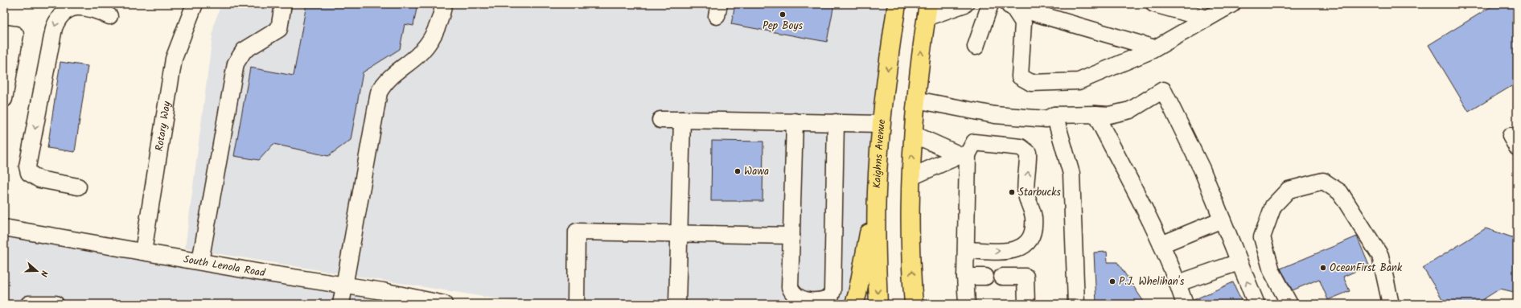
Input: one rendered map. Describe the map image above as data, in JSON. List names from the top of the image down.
{
  "streets": {
    "highway": ["Kaighns Avenue"],
    "street": ["Rotary Way", "South Lenola Road"]
  },
  "crossings": [
    ["Rotary Way", "South Lenola Road"]
  ],
  "places": [
    "Pep Boys",
    "Wawa",
    "Starbucks",
    "OceanFirst Bank",
    "P.J. Whelihan's"
  ],
  "north": "right"
}
